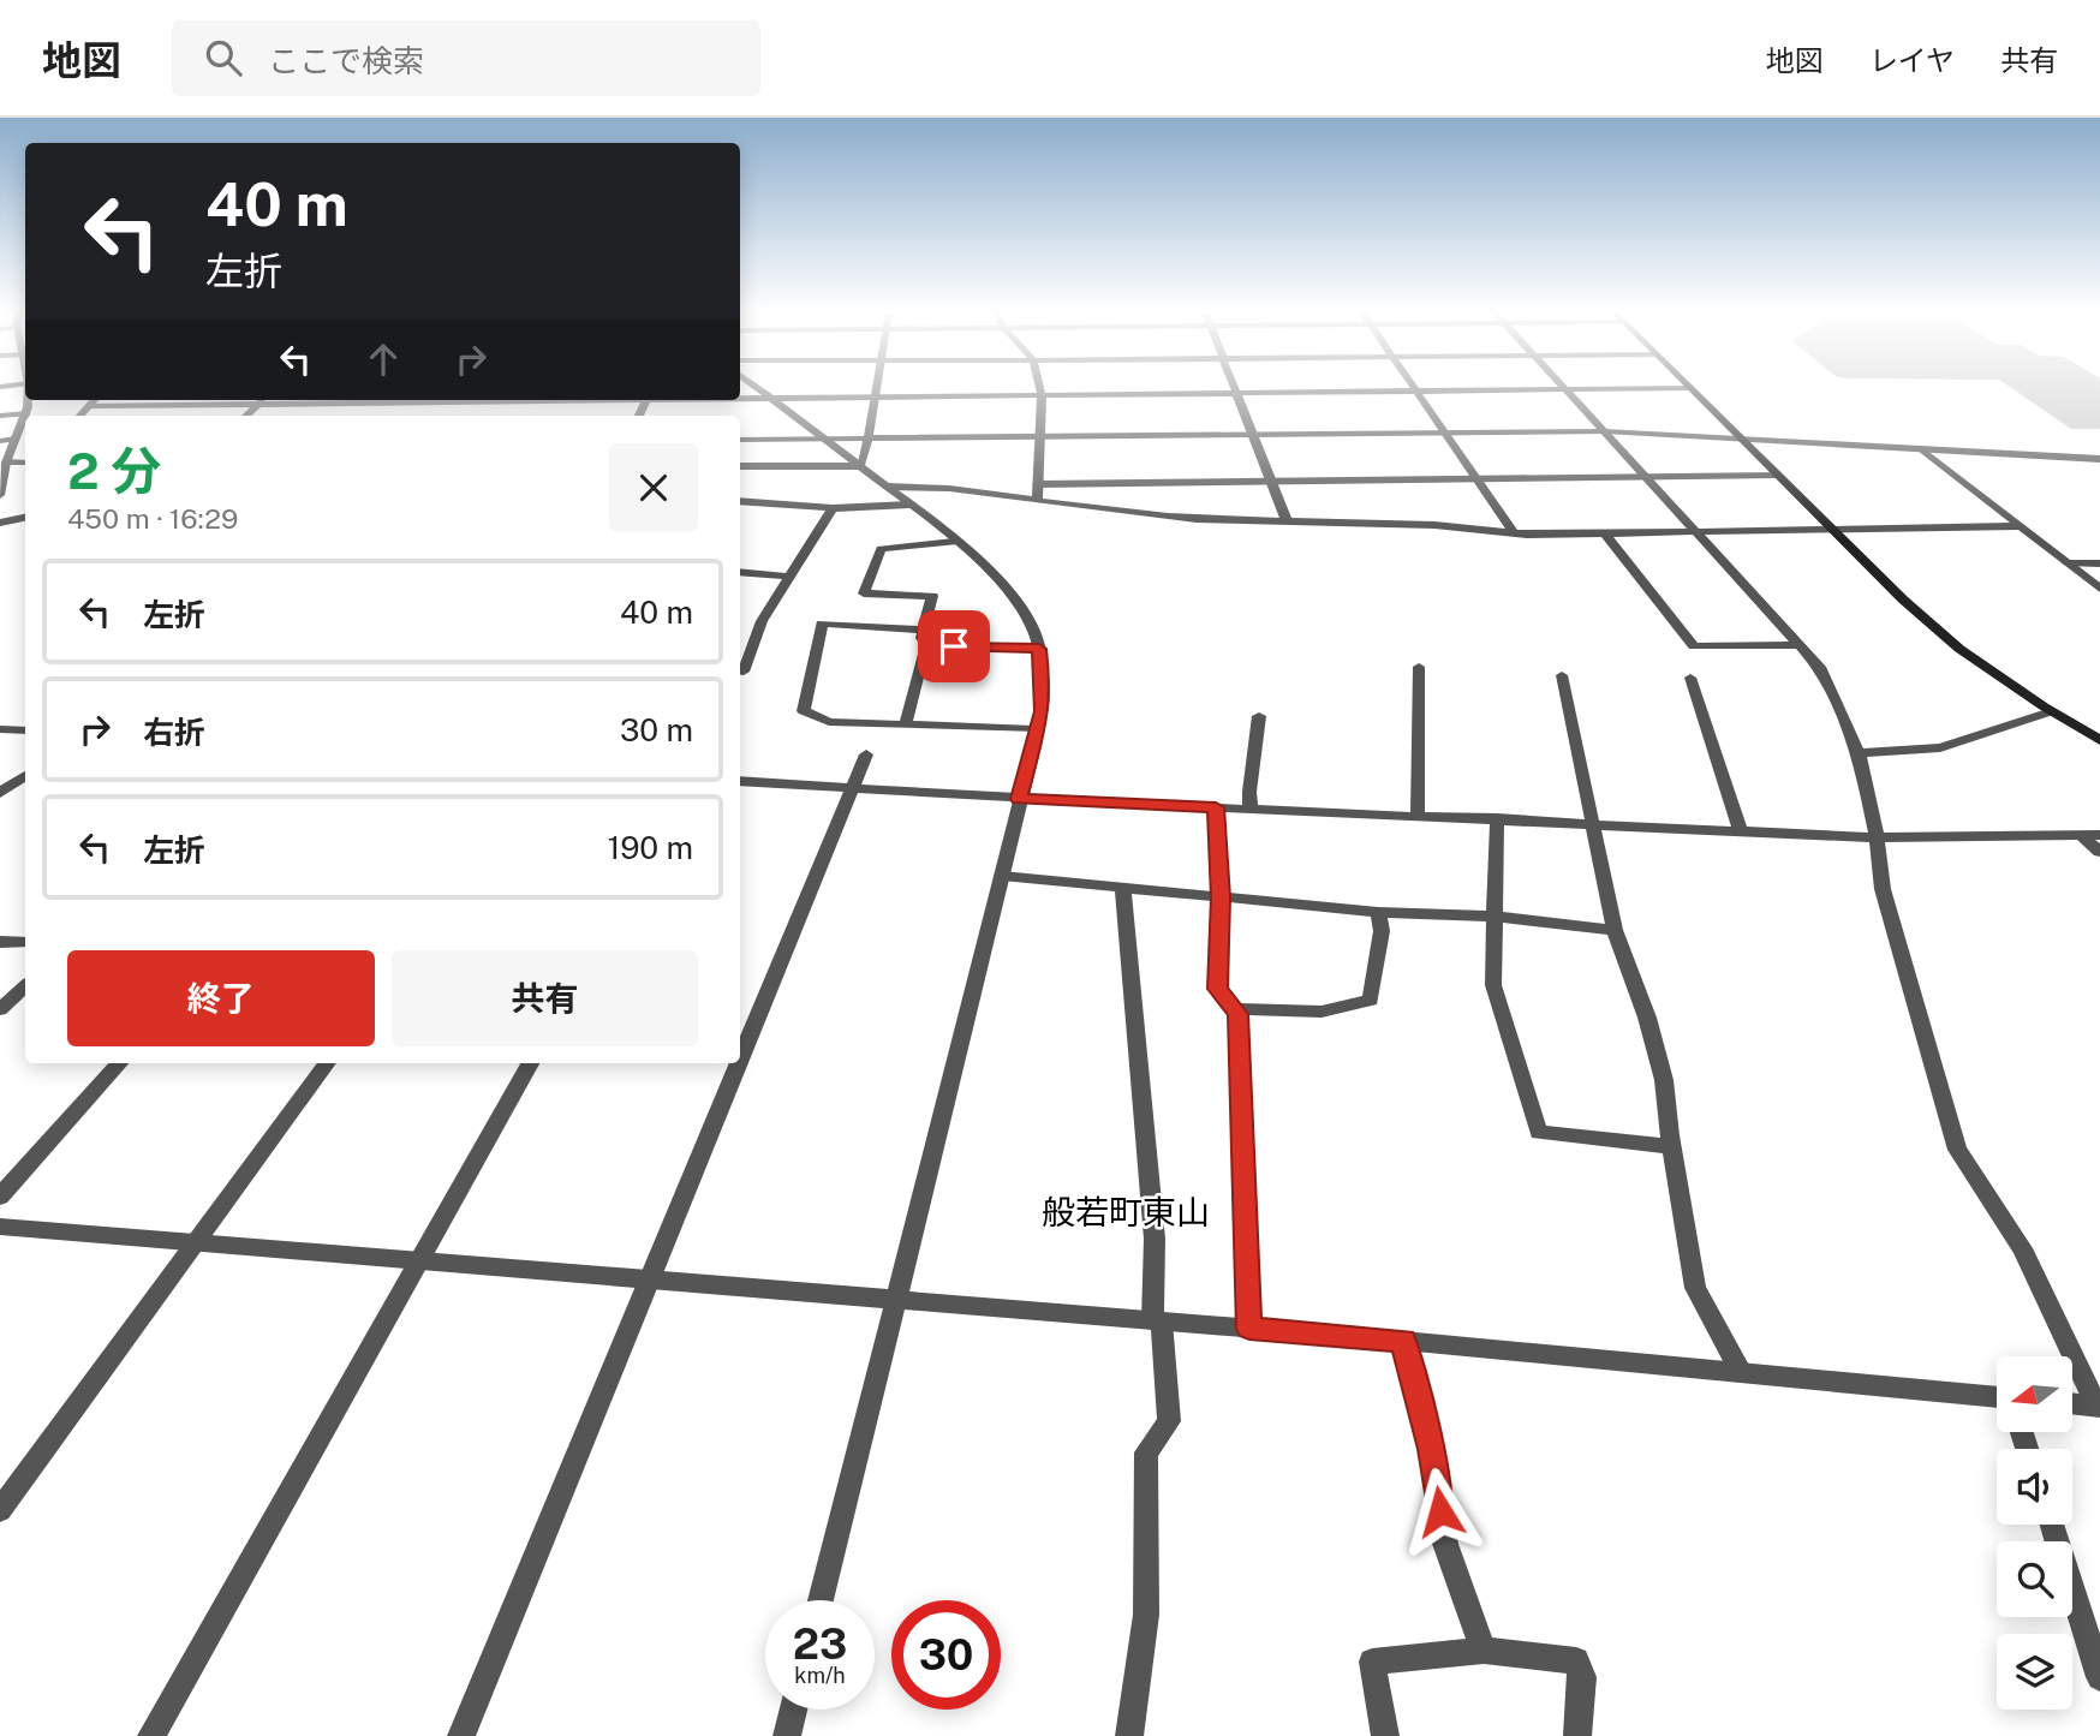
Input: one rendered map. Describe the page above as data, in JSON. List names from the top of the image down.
{
  "districts": ["般若町東山"],
  "north": "left",
  "page": {
    "header": "地図",
    "search": "ここで検索",
    "nav": ["地図", "レイヤ", "共有"],
    "turn": ["40 m", "左折"],
    "heading": ["2 分", "450 m · 16:29"],
    "list": [
      {
        "name": "左折",
        "value": "40 m"
      },
      {
        "name": "右折",
        "value": "30 m"
      },
      {
        "name": "左折",
        "value": "190 m"
      }
    ],
    "buttons": ["終了", "共有"],
    "speed": "23 km/h",
    "limit": "30"
  }
}
